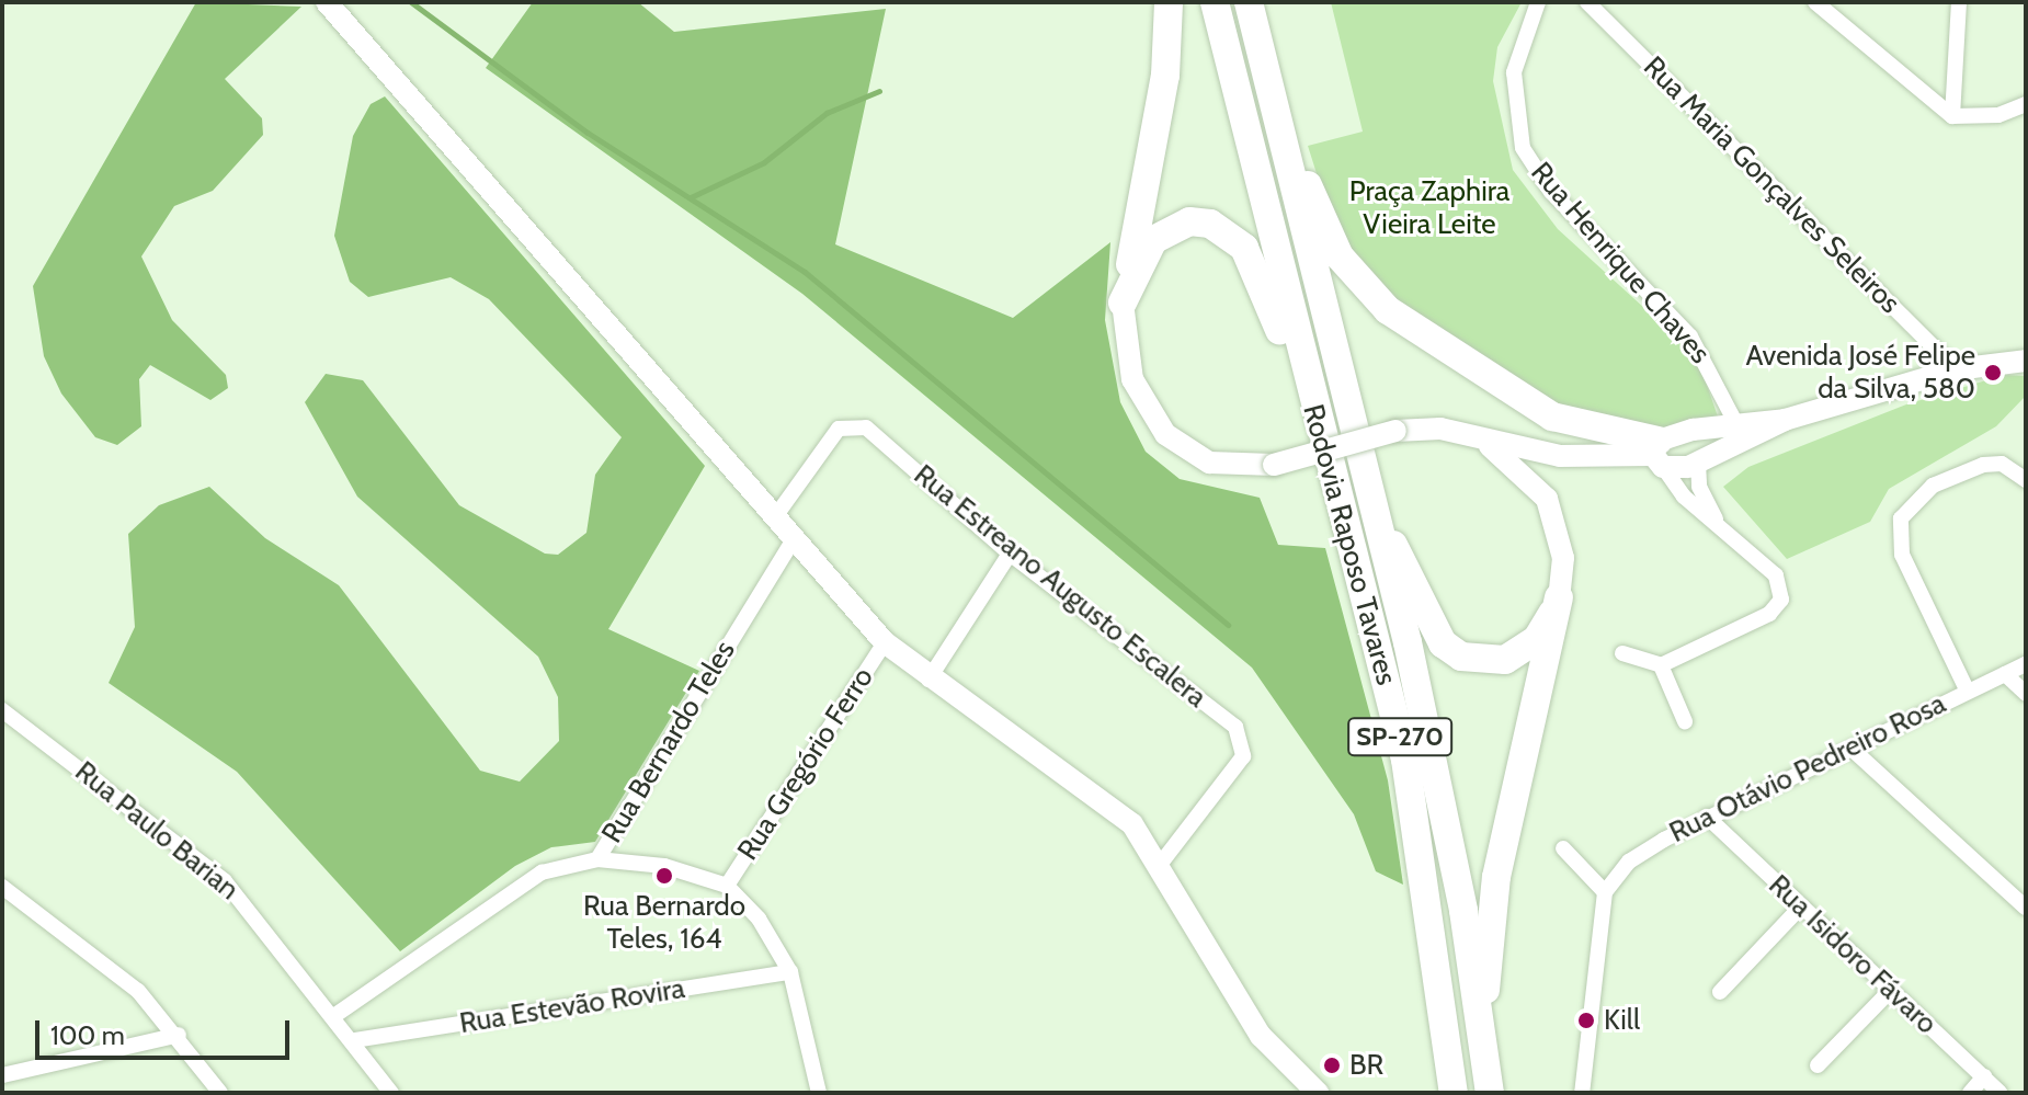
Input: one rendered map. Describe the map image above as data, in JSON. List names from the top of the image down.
{
  "streets": {
    "highway": ["Rodovia Raposo Tavares", "SP-270"],
    "street": [
      "Rua Maria Gonçalves Seleiros",
      "Rua Henrique Chaves",
      "Rua Estreano Augusto Escalera",
      "Rua Bernardo Teles",
      "Rua Gregório Ferro",
      "Rua Otávio Pedreiro Rosa",
      "Rua Paulo Barian",
      "Rua Isidoro Fávaro",
      "Rua Estevão Rovira"
    ]
  },
  "crossings": [
    ["Rua Bernardo Teles", "Rua Paulo Barian"],
    ["Rua Otávio Pedreiro Rosa", "Rua Isidoro Fávaro"],
    ["Rua Paulo Barian", "Rua Estevão Rovira"]
  ],
  "parks": ["Praça Zaphira Vieira Leite"],
  "places": [
    "Avenida José Felipe da Silva, 580",
    "Rua Bernardo Teles, 164",
    "Kill",
    "BR"
  ],
  "scale_bar": "100 m"
}
